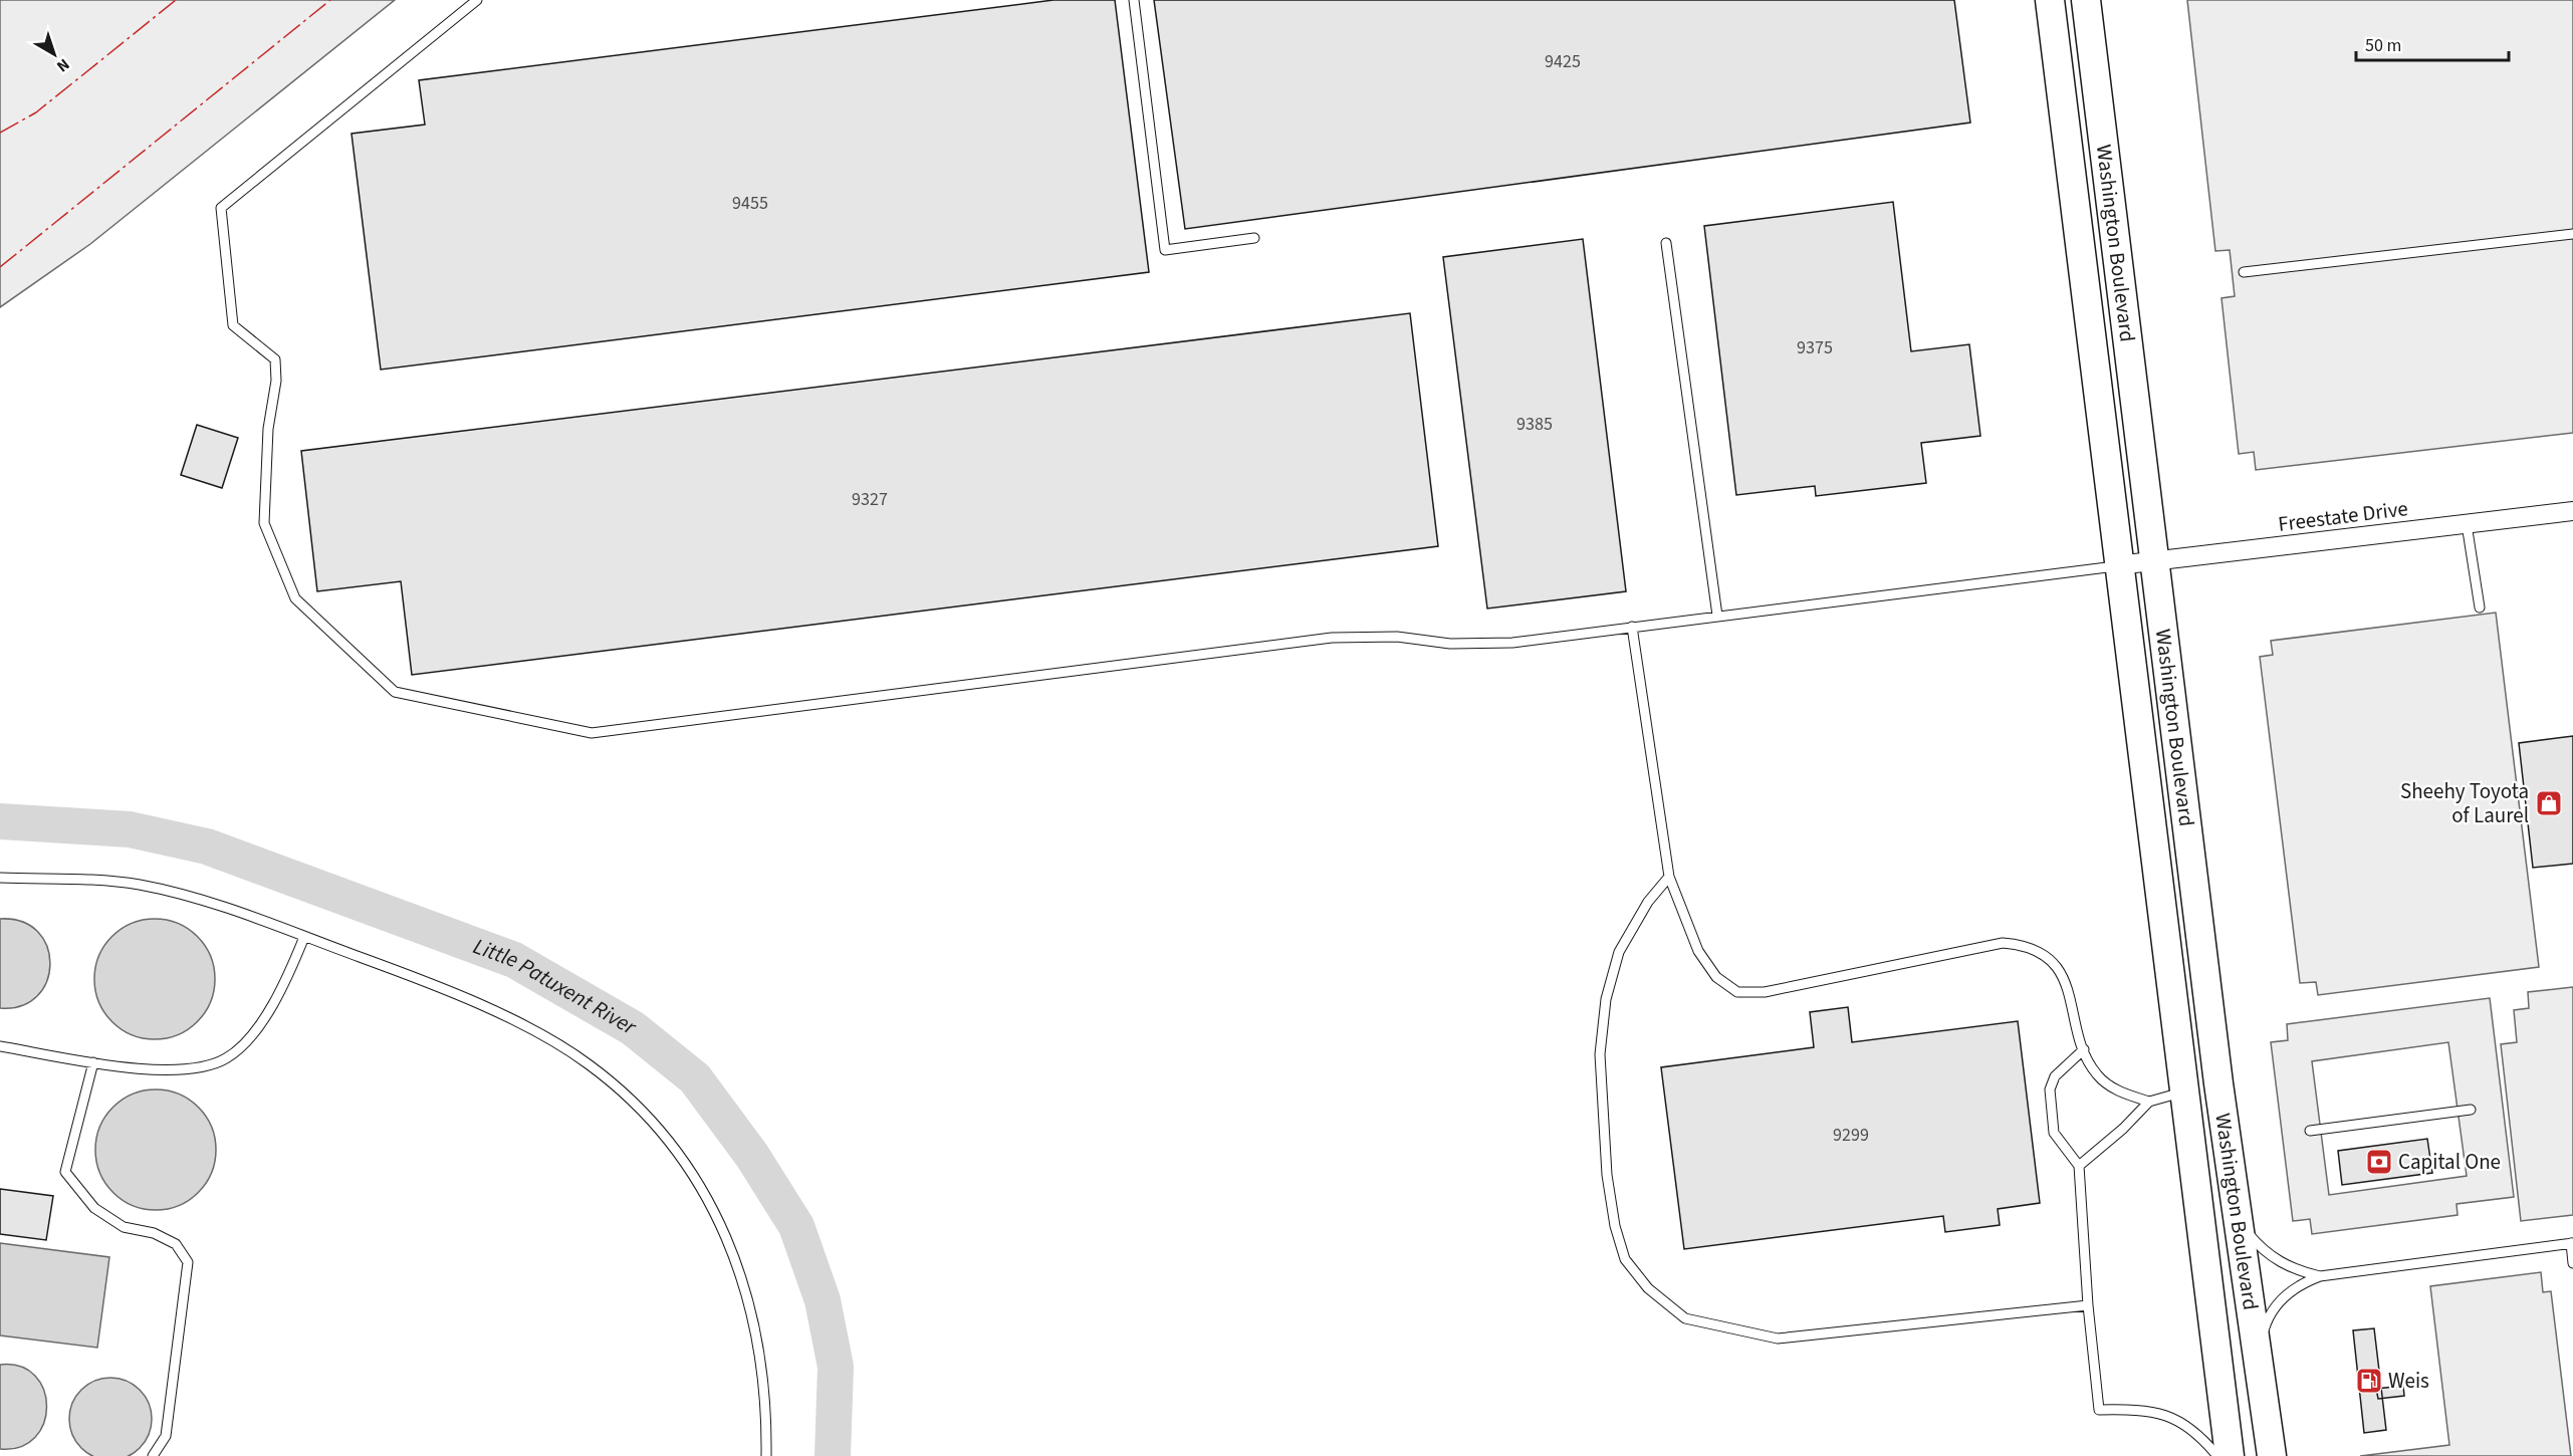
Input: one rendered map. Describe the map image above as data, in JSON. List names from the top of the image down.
{
  "streets": {
    "main road": ["Washington Boulevard"],
    "street": ["Freestate Drive"]
  },
  "crossings": [
    ["Washington Boulevard", "Freestate Drive"]
  ],
  "water": ["Little Patuxent River"],
  "places": {
    "shop": ["Sheehy Toyota of Laurel"],
    "bank": ["Capital One"],
    "fuel station": ["Weis"]
  },
  "house_numbers": [
    "9425",
    "9455",
    "9375",
    "9385",
    "9327",
    "9299"
  ],
  "scale_bar": "50 m",
  "north": "bottom right"
}
